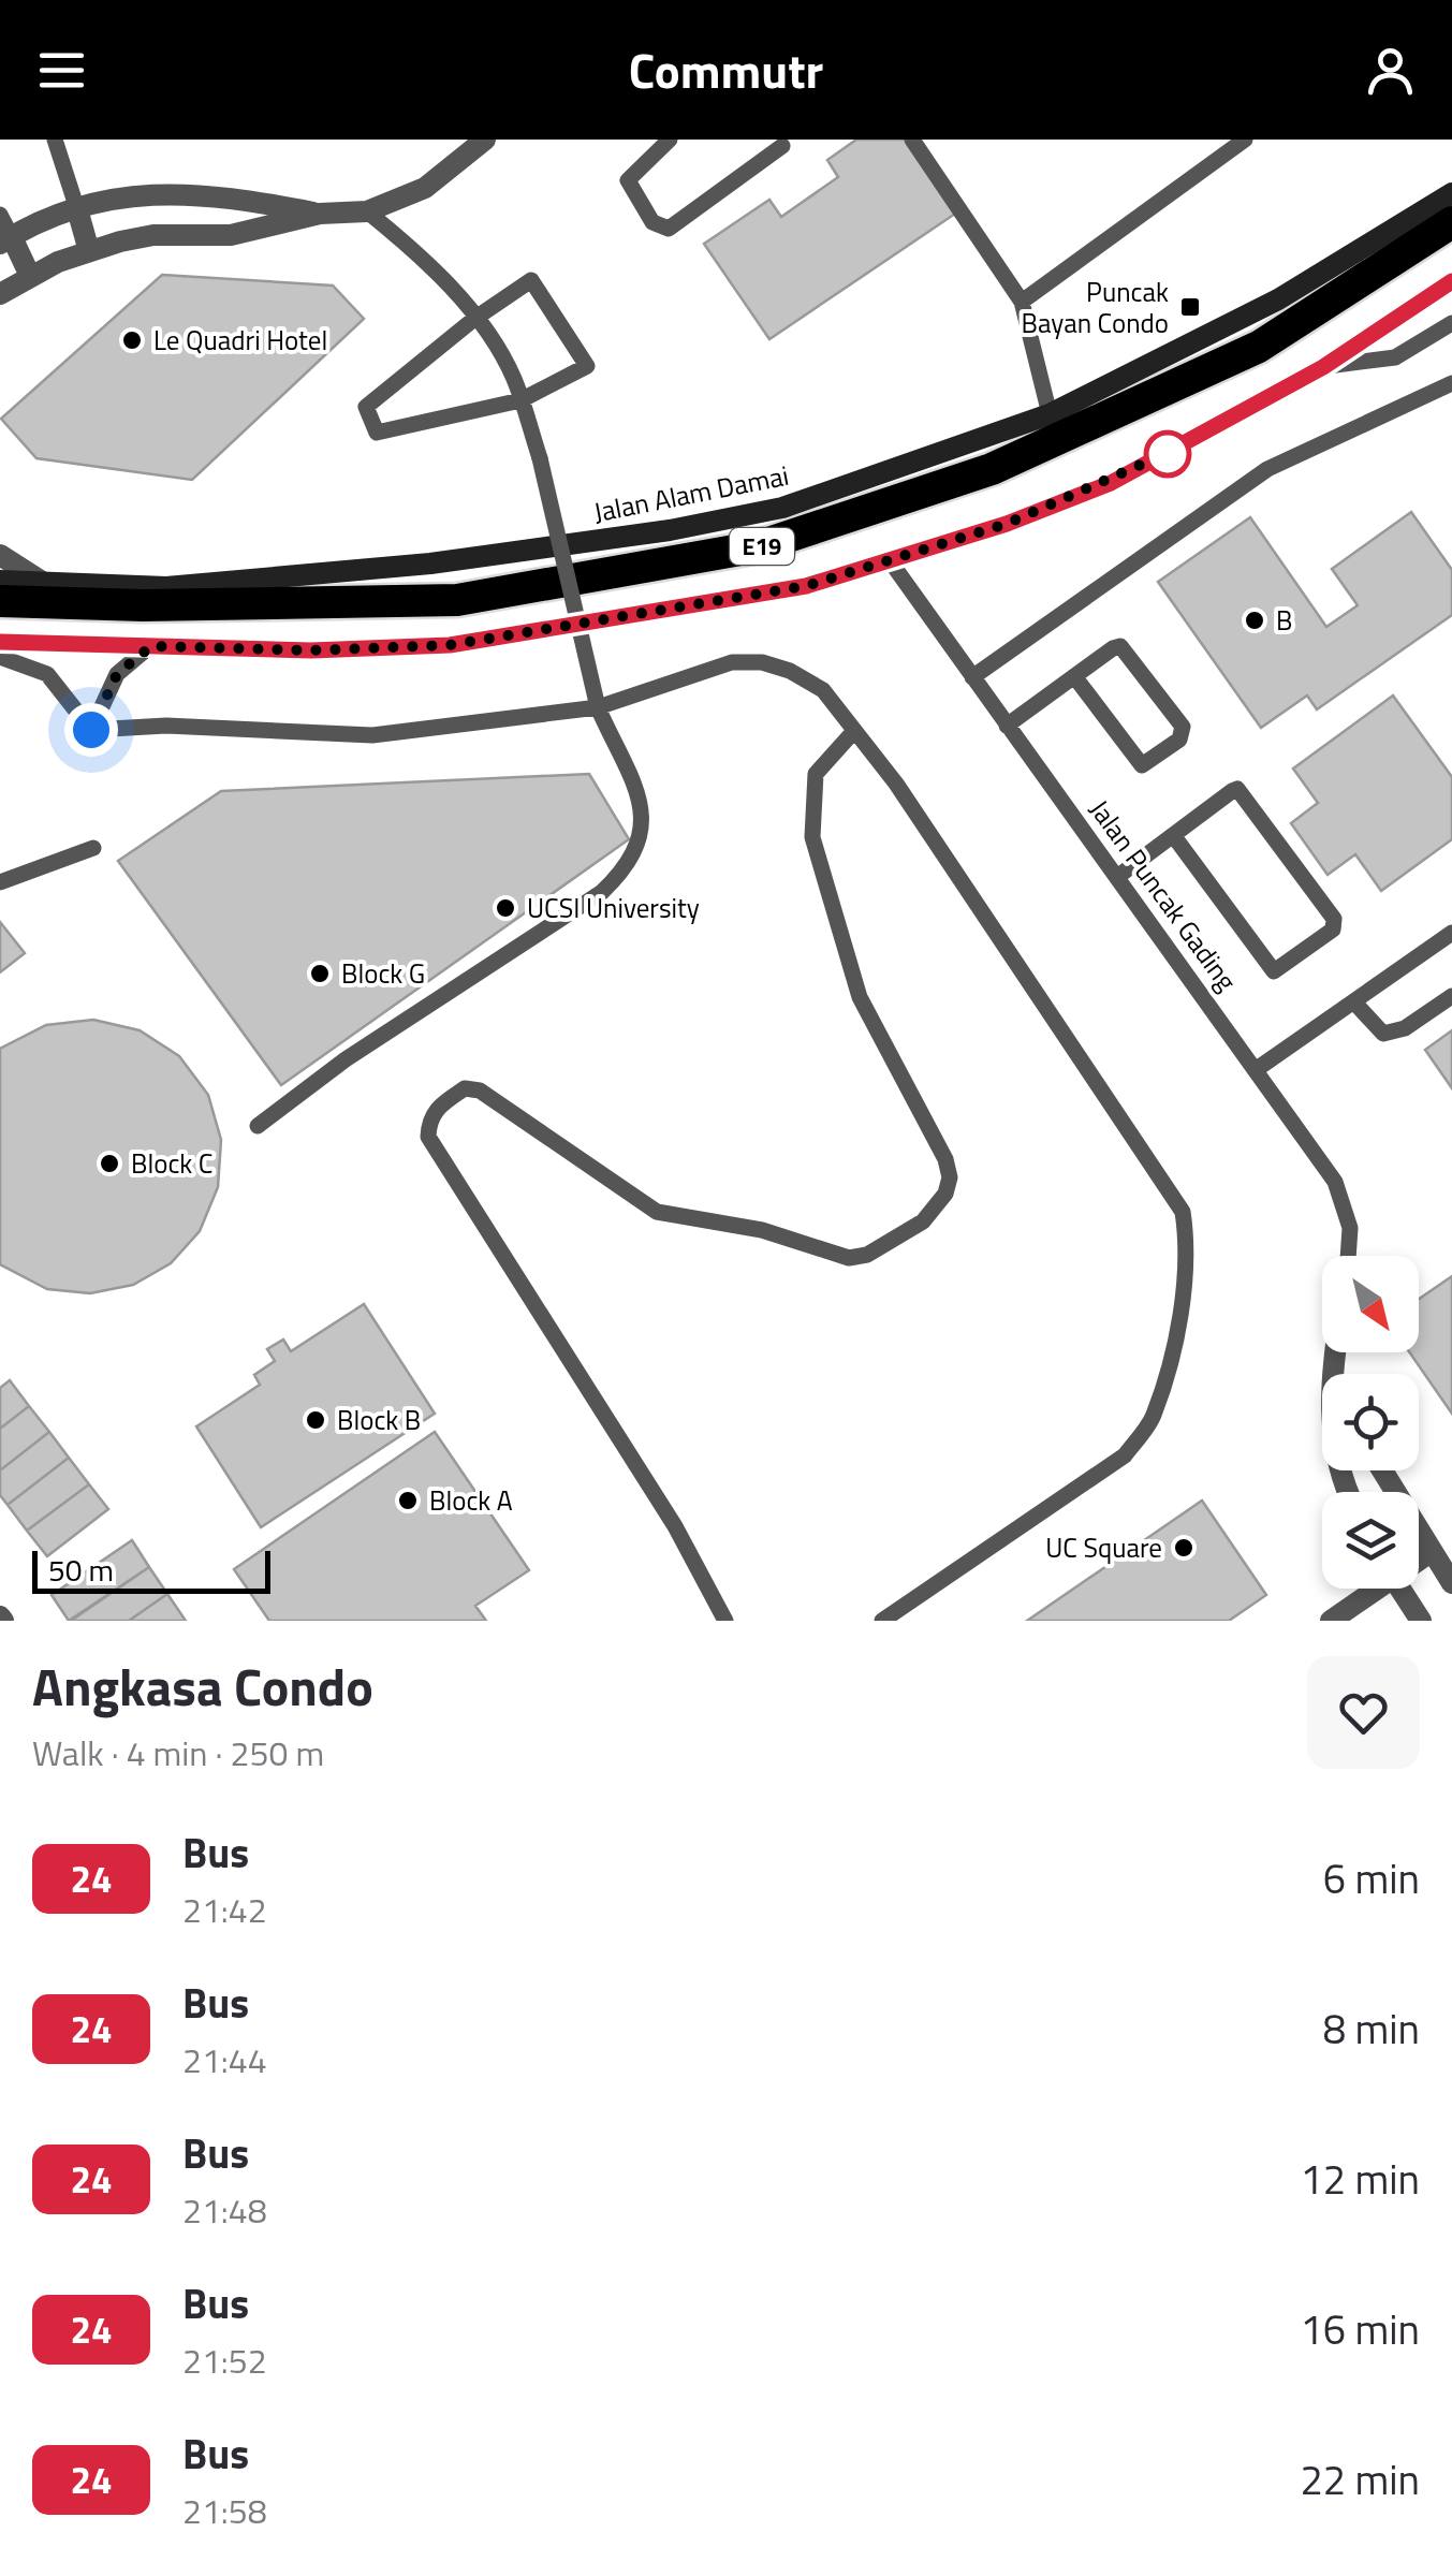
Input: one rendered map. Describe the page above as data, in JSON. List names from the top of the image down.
{
  "streets": {
    "highway": ["E19"],
    "main road": ["Jalan Alam Damai"],
    "lane": ["Jalan Puncak Gading"]
  },
  "places": {
    "transit": ["Puncak Bayan Condo"],
    "other": [
      "Le Quadri Hotel",
      "B",
      "UCSI University",
      "Block G",
      "Block C",
      "Block B",
      "Block A",
      "UC Square"
    ]
  },
  "lines": ["bus line 24"],
  "scale_bar": "50 m",
  "north": "bottom right",
  "page": {
    "header": "Commutr",
    "scale": "50 m",
    "heading": ["Angkasa Condo", "Walk · 4 min · 250 m"],
    "list": [
      {
        "mark": "24",
        "name": "Bus",
        "note": "21:42",
        "value": "6 min"
      },
      {
        "mark": "24",
        "name": "Bus",
        "note": "21:44",
        "value": "8 min"
      },
      {
        "mark": "24",
        "name": "Bus",
        "note": "21:48",
        "value": "12 min"
      },
      {
        "mark": "24",
        "name": "Bus",
        "note": "21:52",
        "value": "16 min"
      },
      {
        "mark": "24",
        "name": "Bus",
        "note": "21:58",
        "value": "22 min"
      }
    ]
  }
}
